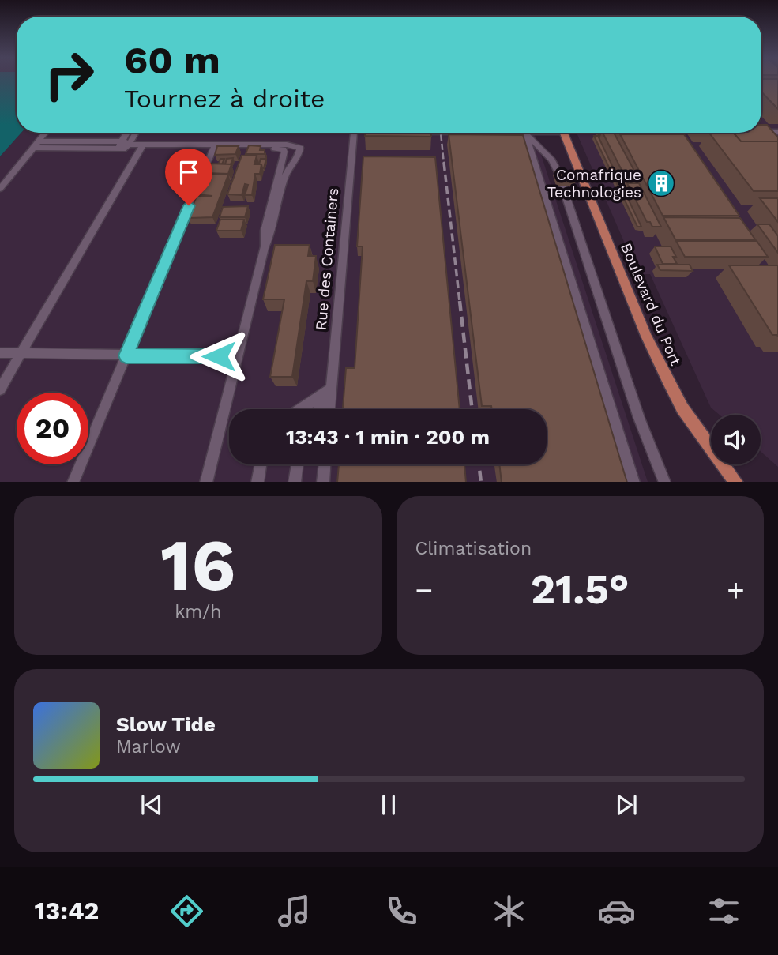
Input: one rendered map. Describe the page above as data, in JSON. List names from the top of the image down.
{
  "streets": {
    "main road": ["Boulevard du Port"],
    "street": ["Rue des Containers"]
  },
  "places": {
    "building": ["Comafrique Technologies"]
  },
  "page": {
    "turn": ["60 m", "Tournez à droite"],
    "limit": "20",
    "trip": "13:43 · 1 min · 200 m",
    "tile": [
      ["16", "km/h"],
      "Climatisation"
    ],
    "heat": ["−", "21.5°", "+"],
    "song": ["Slow Tide", "Marlow"],
    "tabs": "13:42"
  }
}
